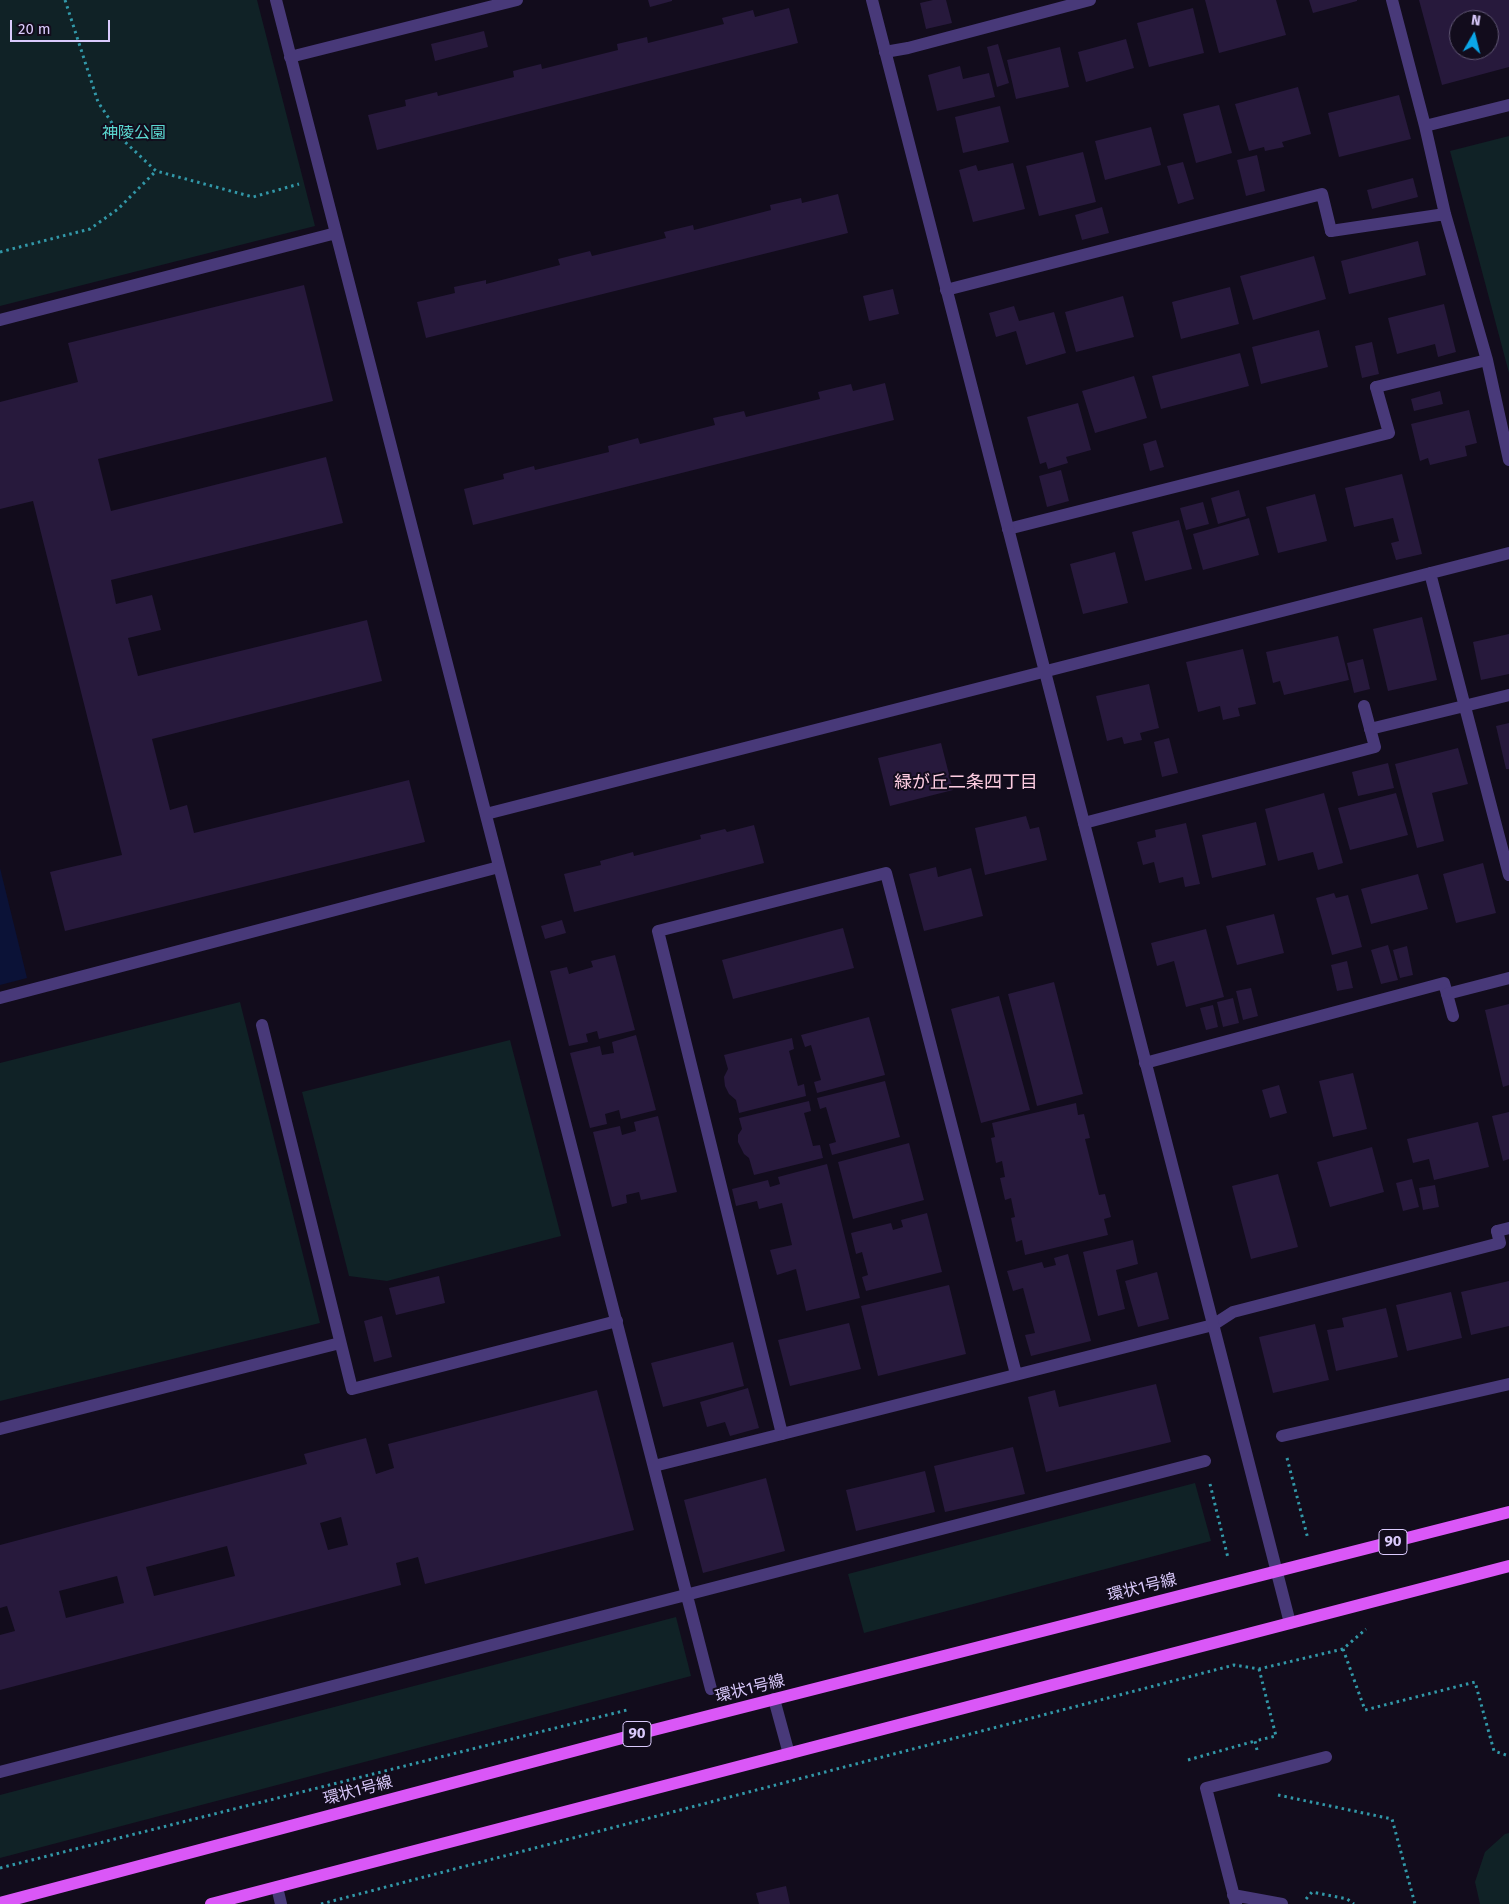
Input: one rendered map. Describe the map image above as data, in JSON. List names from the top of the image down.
{
  "streets": {
    "main road": ["90", "環状1号線"]
  },
  "districts": ["緑が丘二条四丁目"],
  "parks": ["神陵公園"],
  "scale_bar": "20 m",
  "north": "top"
}
